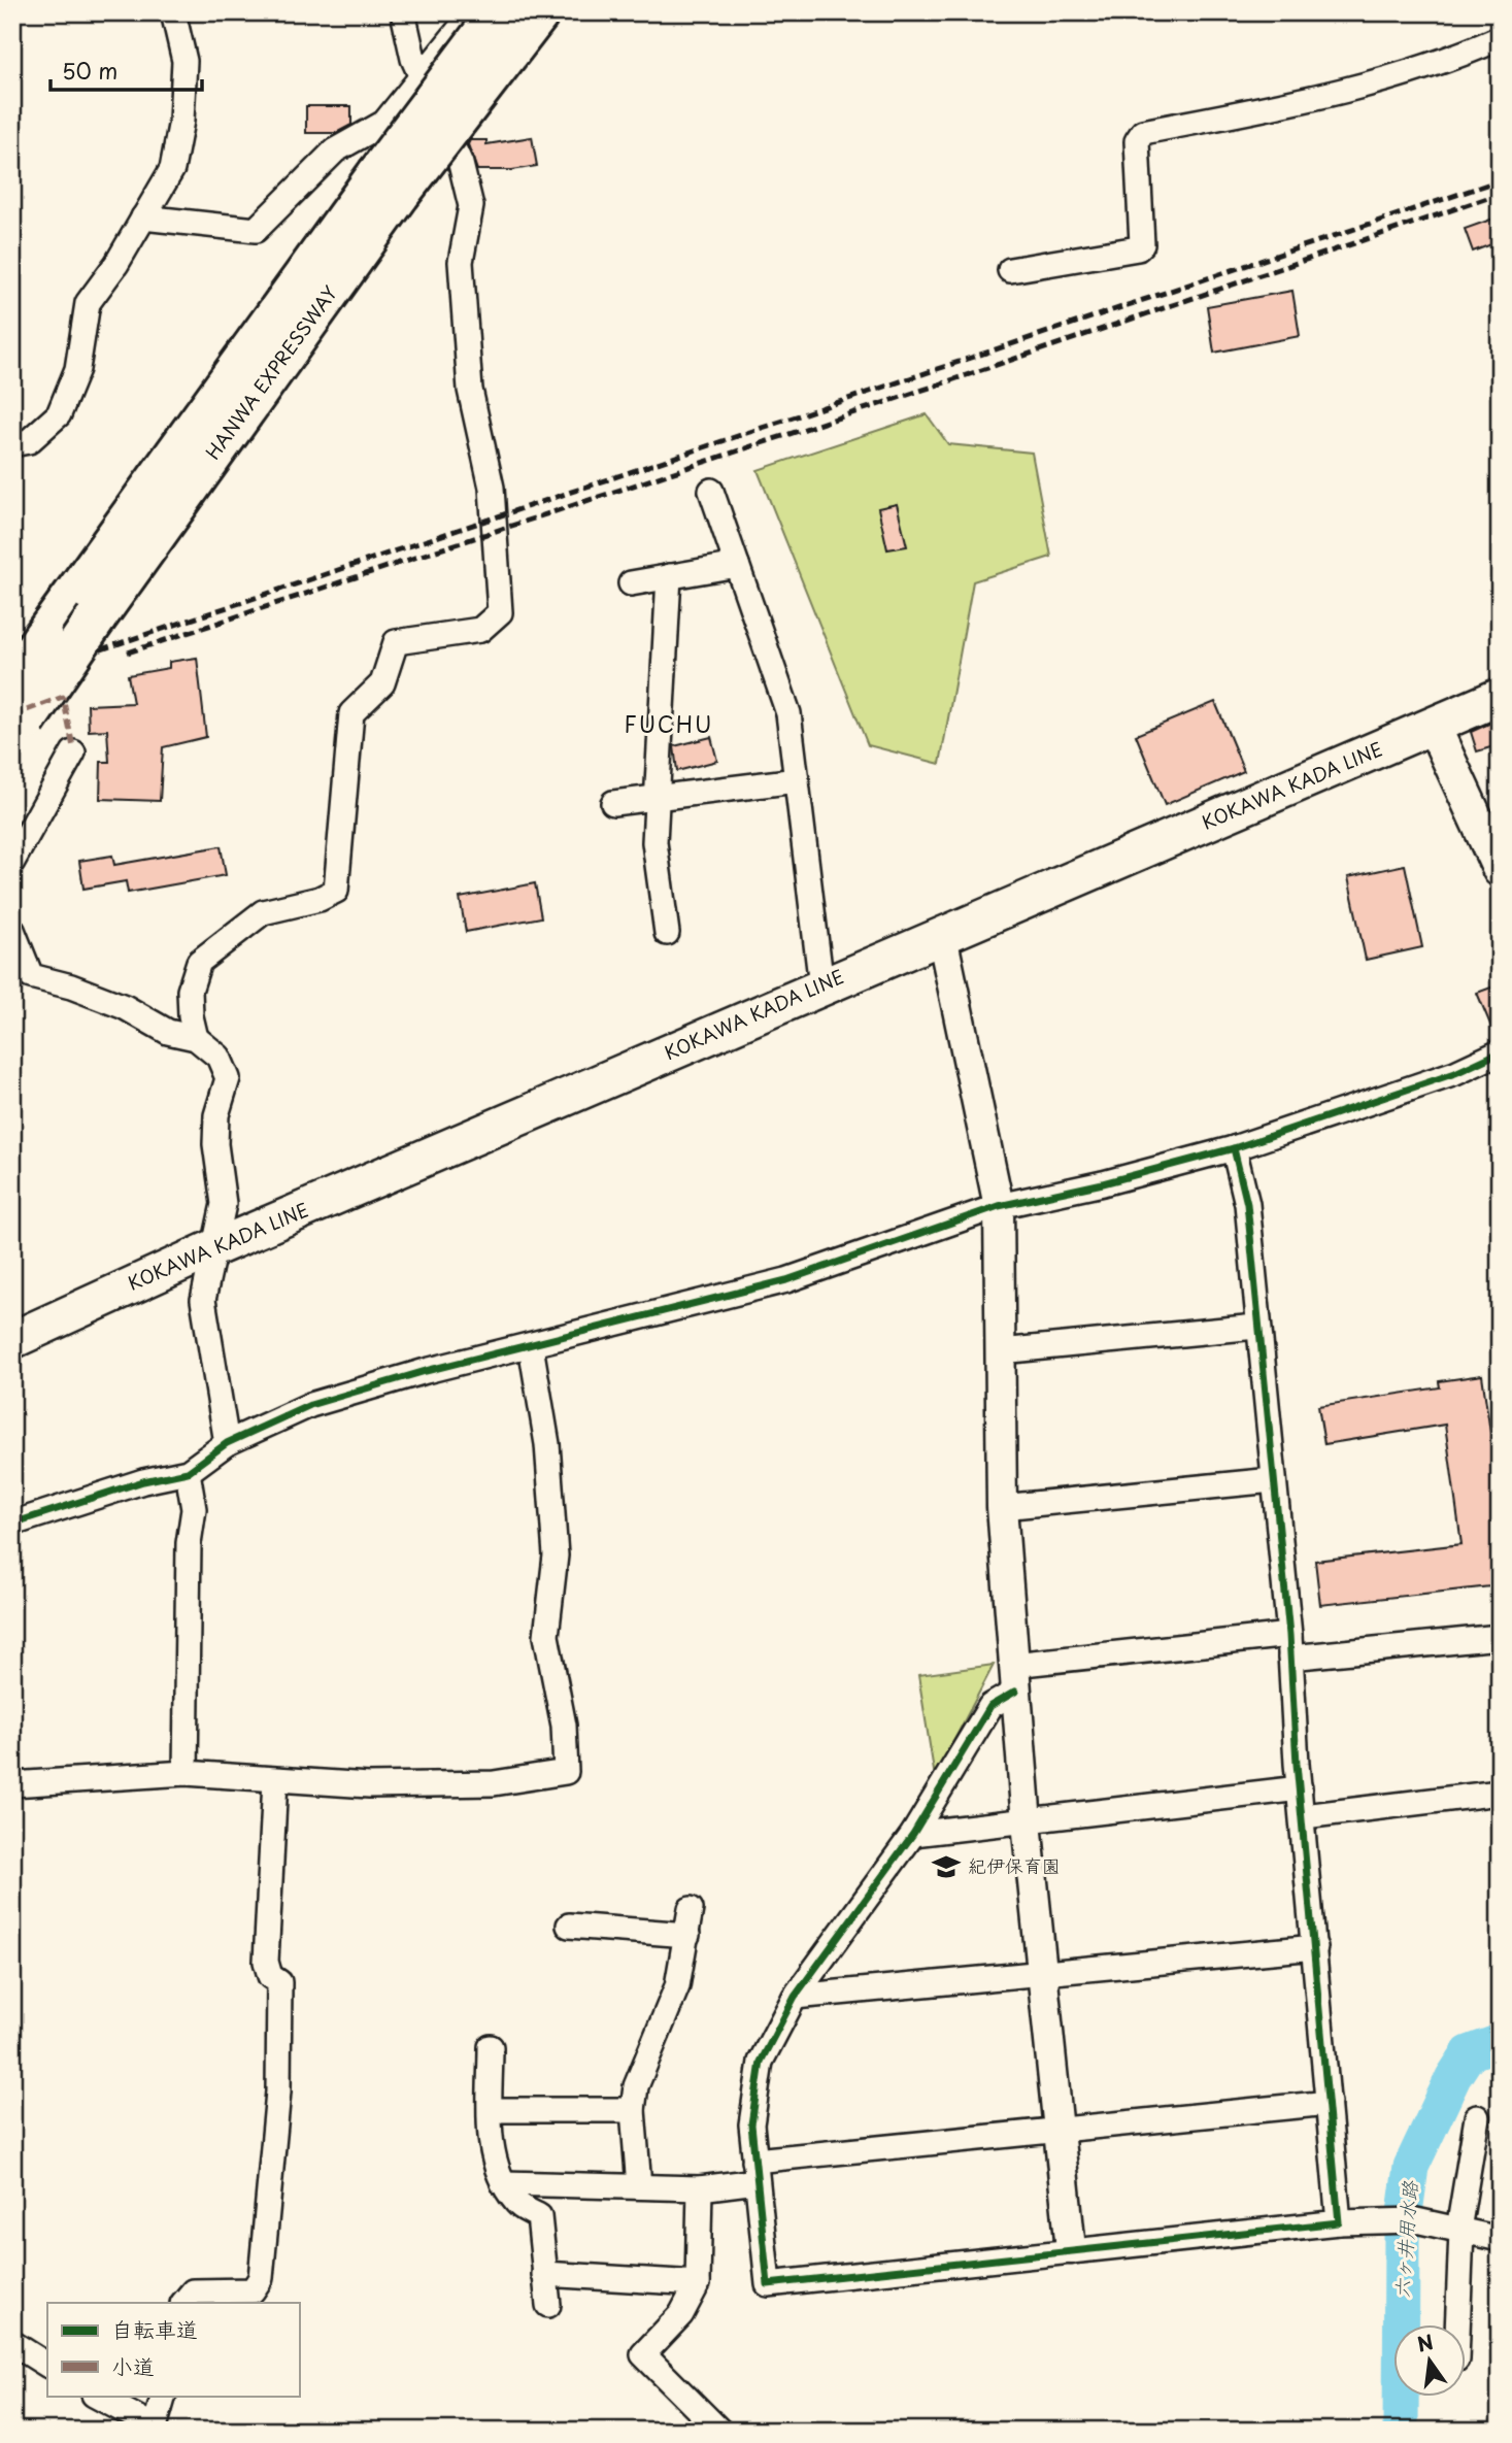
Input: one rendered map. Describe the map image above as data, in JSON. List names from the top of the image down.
{
  "streets": {
    "highway": ["HANWA EXPRESSWAY"],
    "main road": ["KOKAWA KADA LINE"]
  },
  "districts": ["FUCHU"],
  "water": ["六ヶ井用水路"],
  "places": {
    "school or university": ["紀伊保育園"]
  },
  "legend": ["自転車道", "小道"],
  "scale_bar": "50 m",
  "north": "top"
}
